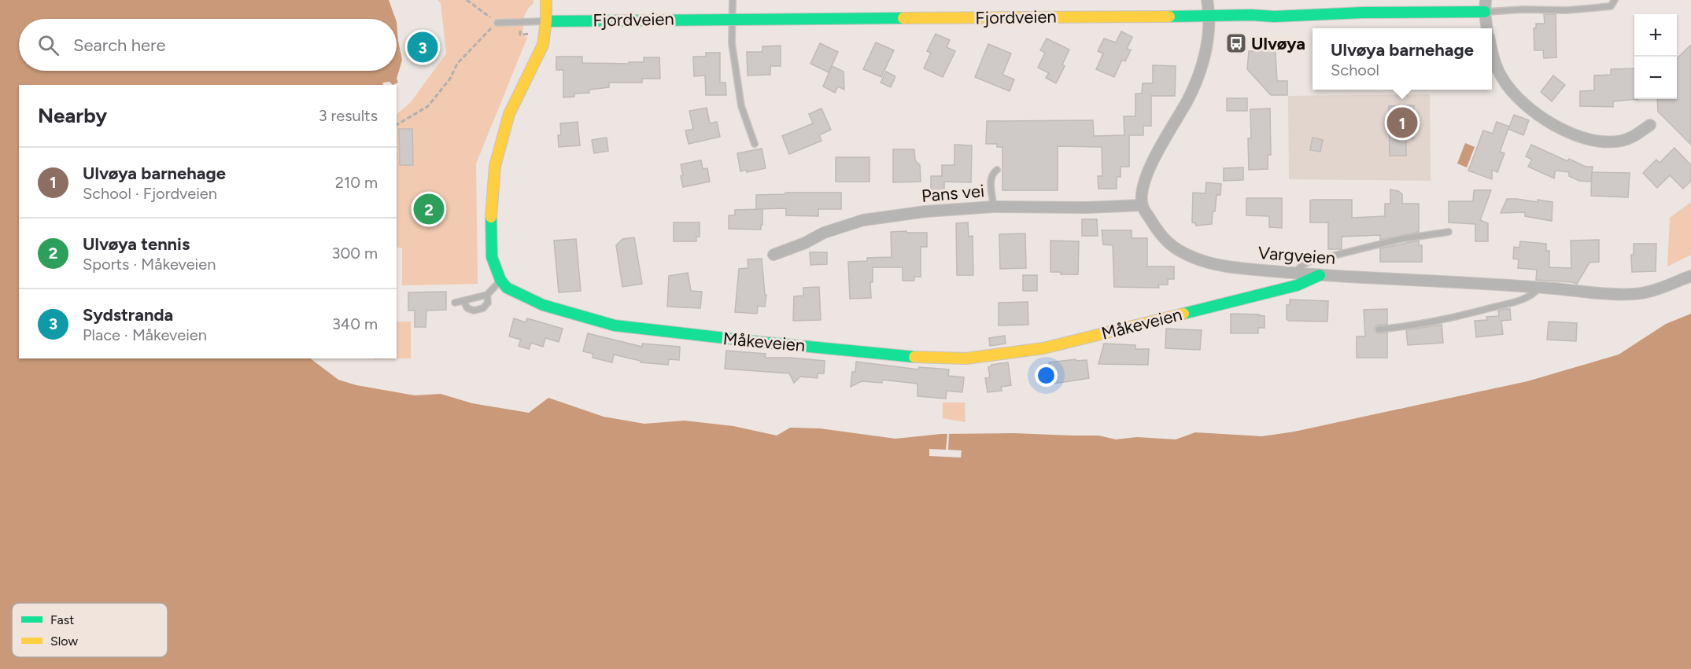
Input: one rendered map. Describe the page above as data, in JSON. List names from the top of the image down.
{
  "streets": {
    "street": [
      "Fjordveien",
      "Pans vei",
      "Vargveien",
      "Måkeveien"
    ]
  },
  "crossings": [
    ["Pans vei", "Vargveien"],
    ["Vargveien", "Måkeveien"]
  ],
  "places": {
    "bus stop": ["Ulvøya"]
  },
  "legend": ["Fast", "Slow"],
  "page": {
    "map_buttons": ["+", "−"],
    "search": "Search here",
    "popup": ["Ulvøya barnehage", "School"],
    "pins": ["3", "1", "2"],
    "heading": ["Nearby", "3 results"],
    "list": [
      {
        "mark": "1",
        "name": "Ulvøya barnehage",
        "note": "School · Fjordveien",
        "value": "210 m"
      },
      {
        "mark": "2",
        "name": "Ulvøya tennis",
        "note": "Sports · Måkeveien",
        "value": "300 m"
      },
      {
        "mark": "3",
        "name": "Sydstranda",
        "note": "Place · Måkeveien",
        "value": "340 m"
      }
    ]
  }
}
